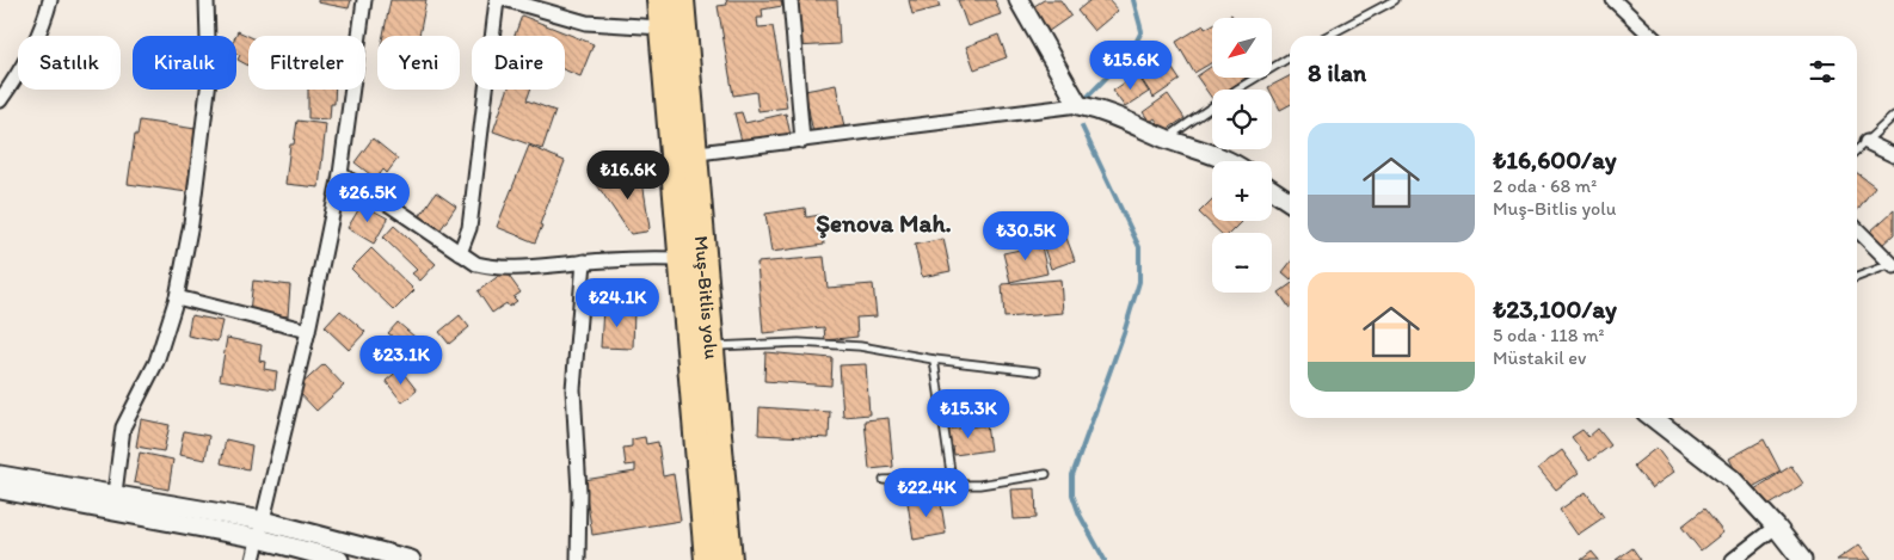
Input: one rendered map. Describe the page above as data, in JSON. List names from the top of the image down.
{
  "streets": {
    "highway": ["Muş-Bitlis yolu"]
  },
  "districts": ["Şenova Mah."],
  "north": "bottom left",
  "page": {
    "map_buttons": ["+", "−"],
    "chip": [
      "Satılık",
      "Kiralık",
      "Filtreler",
      "Yeni",
      "Daire"
    ],
    "heading": "8 ilan",
    "price": [
      "₺15.6K",
      "₺16.6K",
      "₺26.5K",
      "₺30.5K",
      "₺24.1K",
      "₺23.1K",
      "₺15.3K",
      "₺22.4K"
    ],
    "list": [
      {
        "name": "₺16,600/ay",
        "note": "2 oda · 68 m² · Muş-Bitlis yolu"
      },
      {
        "name": "₺23,100/ay",
        "note": "5 oda · 118 m² · Müstakil ev"
      }
    ]
  }
}
